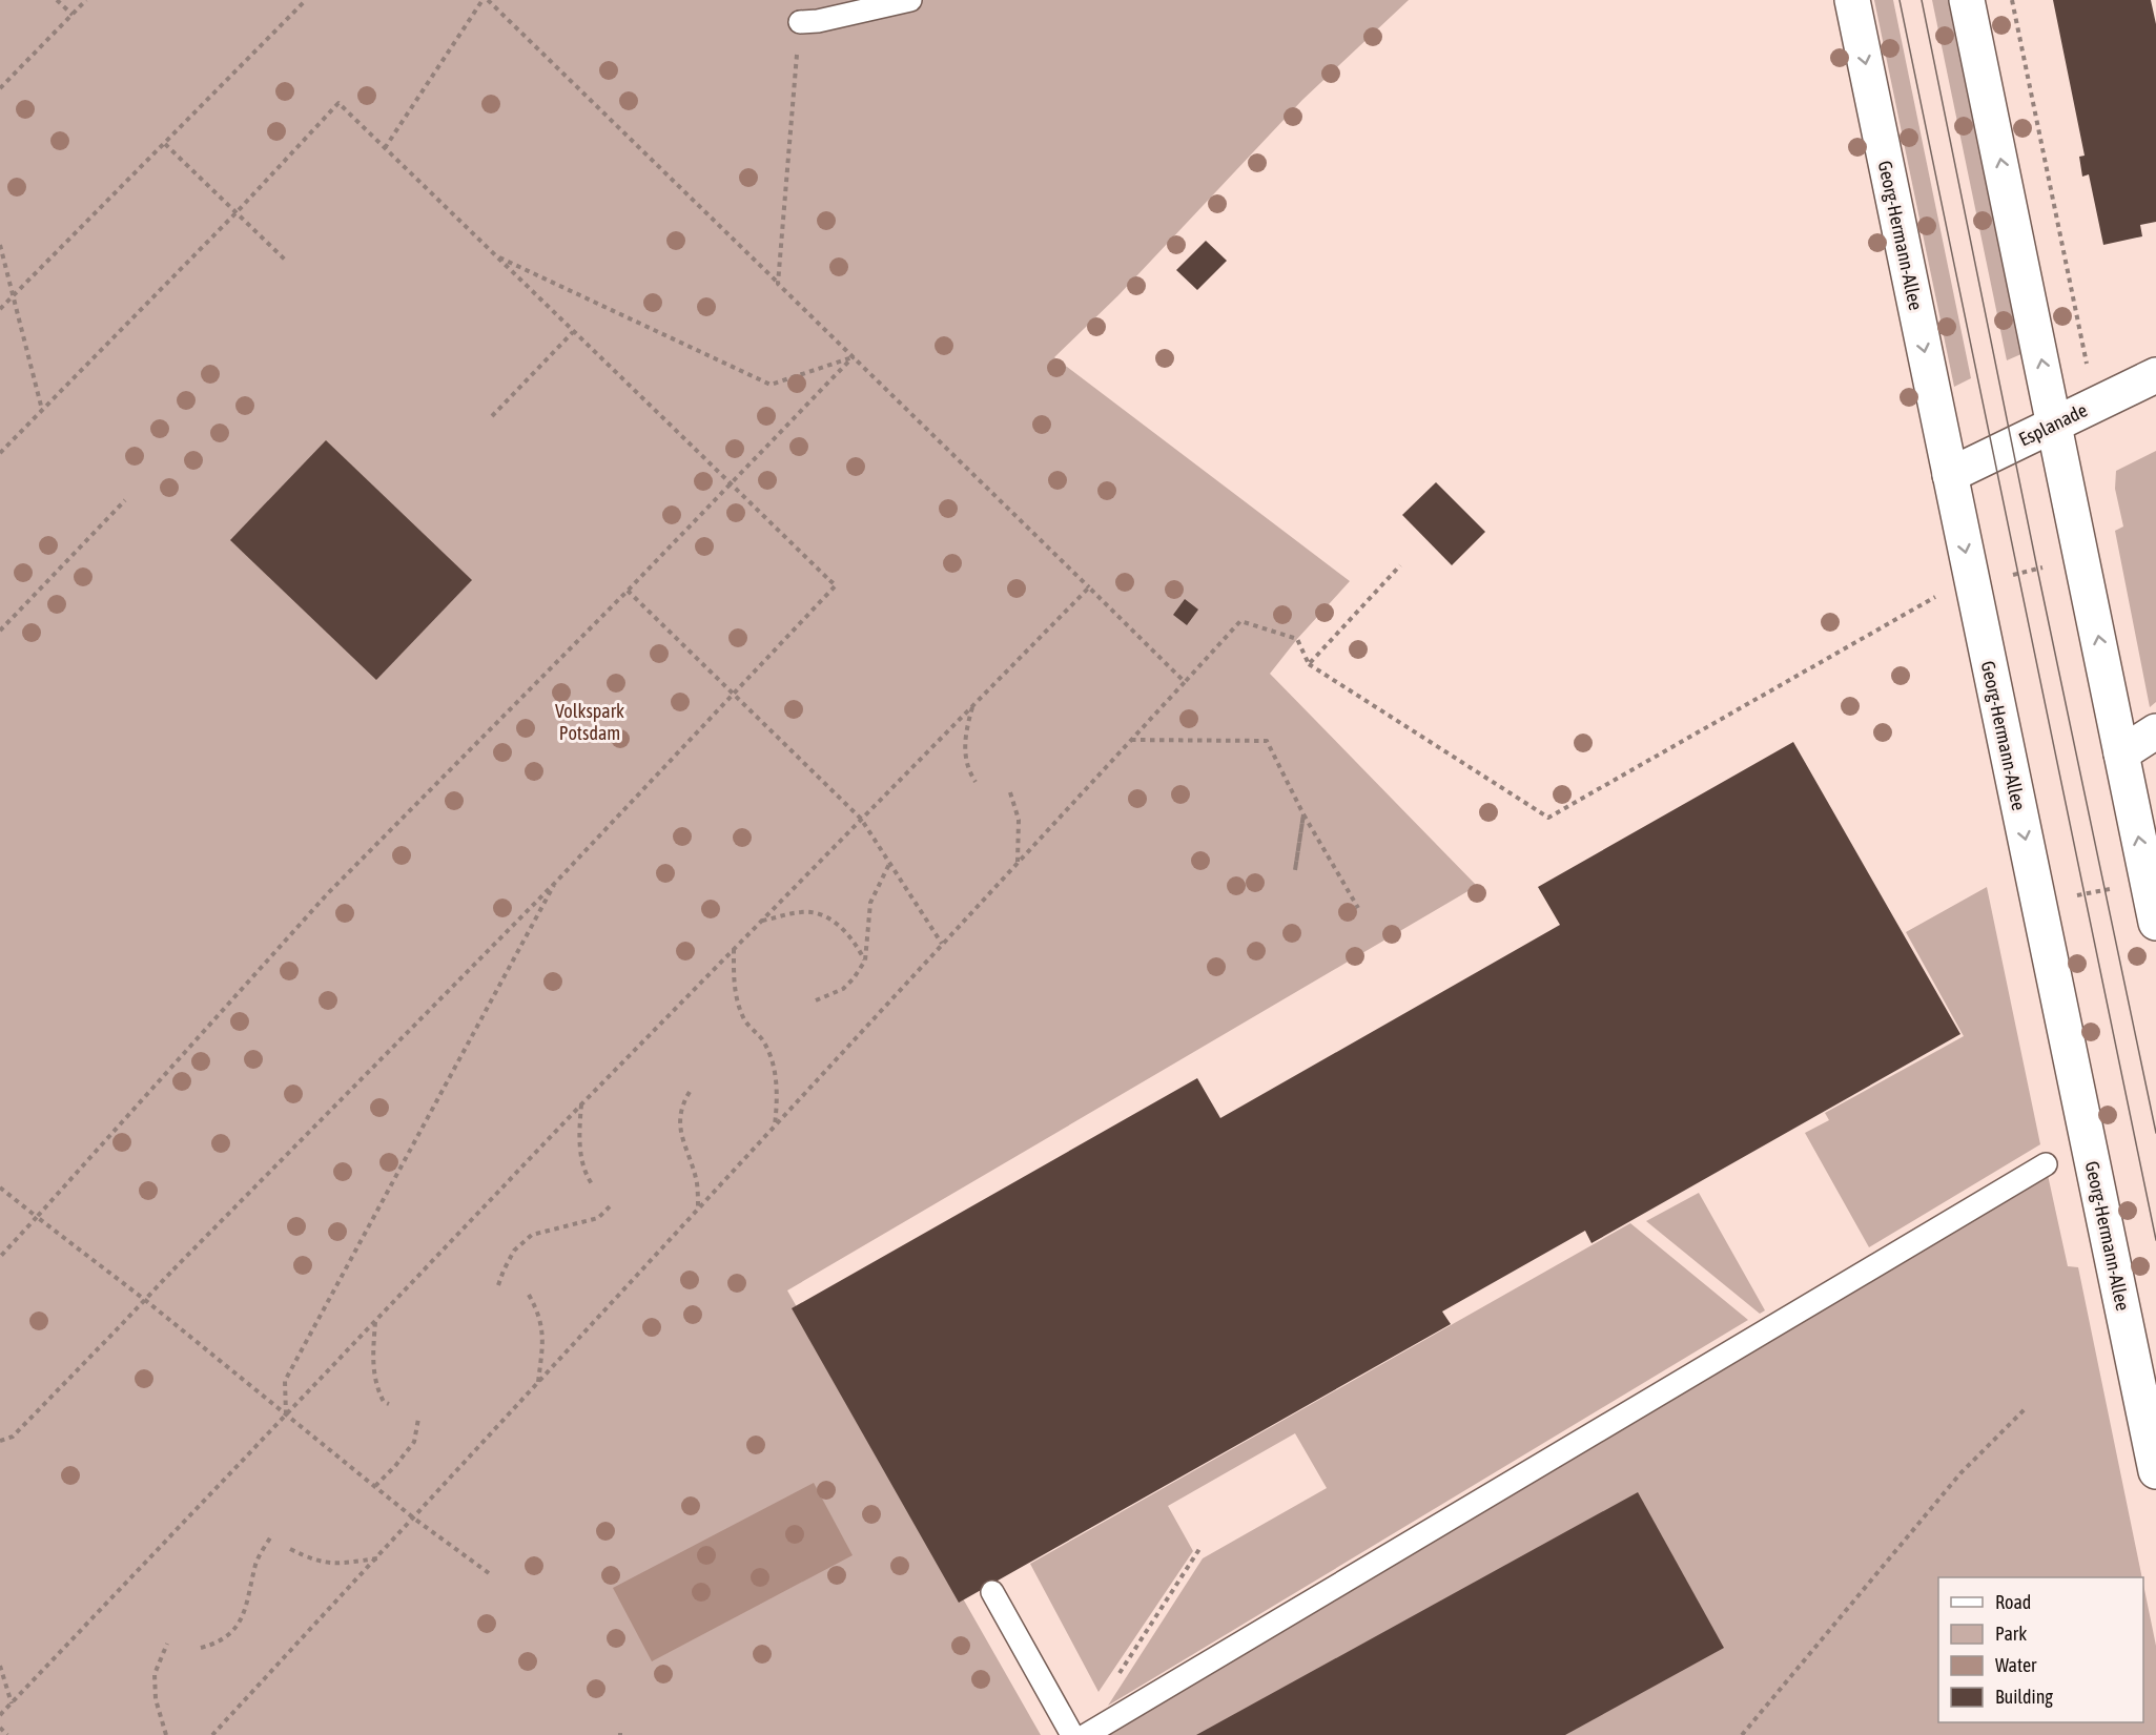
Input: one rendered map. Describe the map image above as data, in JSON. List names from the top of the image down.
{
  "streets": {
    "street": ["Georg-Hermann-Allee", "Esplanade"]
  },
  "crossings": [
    ["Georg-Hermann-Allee", "Esplanade"]
  ],
  "parks": ["Volkspark Potsdam"],
  "legend": [
    "Road",
    "Park",
    "Water",
    "Building"
  ]
}
